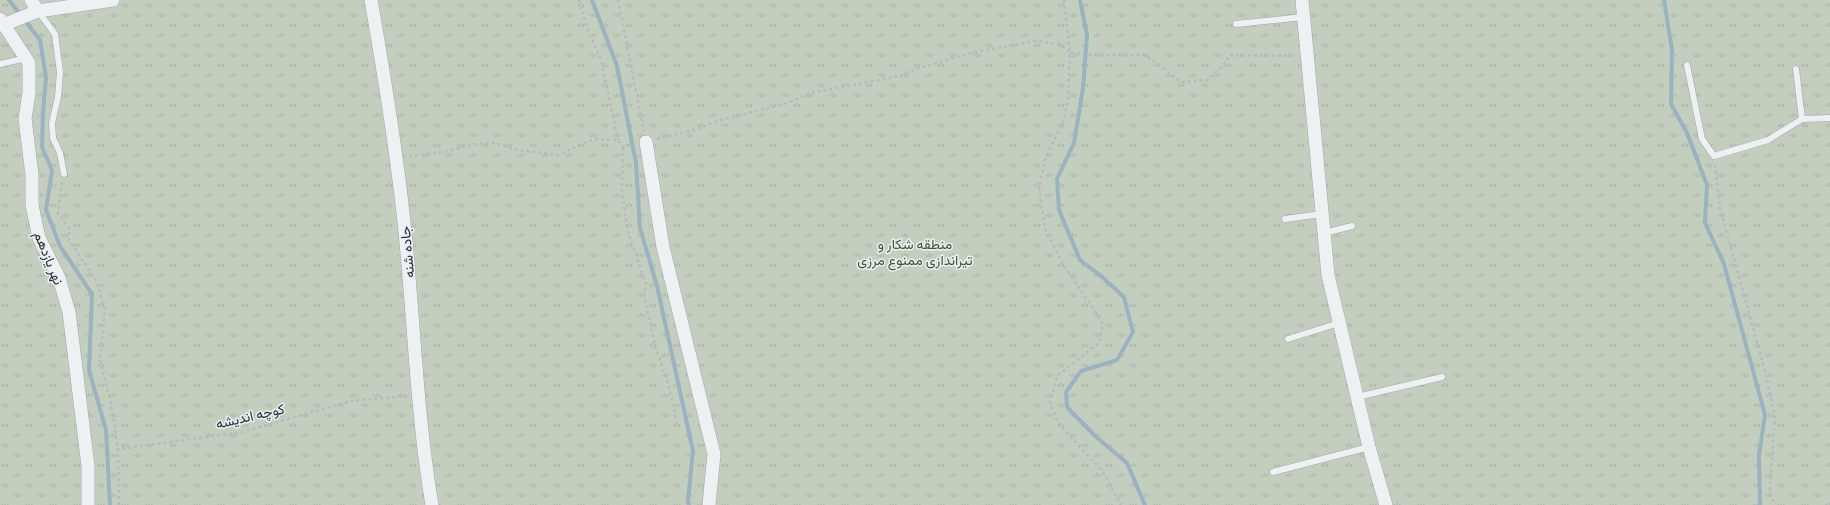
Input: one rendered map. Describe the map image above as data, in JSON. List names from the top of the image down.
{
  "streets": {
    "street": ["جاده شنه", "نهر یازدهم"],
    "path": ["کوچه اندیشه"]
  },
  "crossings": [
    ["جاده شنه", "کوچه اندیشه"]
  ],
  "parks": ["منطقه شکار و تیراندازی ممنوع مرزی"]
}
